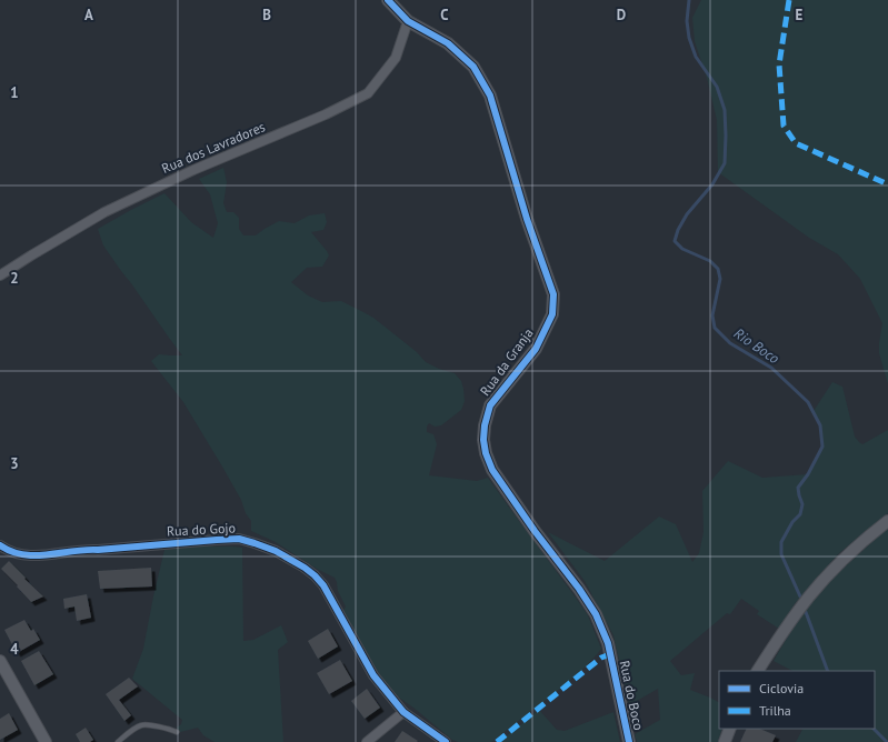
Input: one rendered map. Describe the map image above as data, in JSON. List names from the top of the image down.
{
  "streets": {
    "street": [
      "Rua dos Lavradores",
      "Rua da Granja",
      "Rua do Gojo",
      "Rua do Boco"
    ]
  },
  "crossings": [
    ["Rua dos Lavradores", "Rua da Granja"],
    ["Rua da Granja", "Rua do Boco"]
  ],
  "water": ["Rio Boco"],
  "legend": ["Ciclovia", "Trilha"],
  "grid": {
    "columns": [
      "A",
      "B",
      "C",
      "D",
      "E"
    ],
    "rows": [
      "1",
      "2",
      "3",
      "4"
    ]
  }
}
